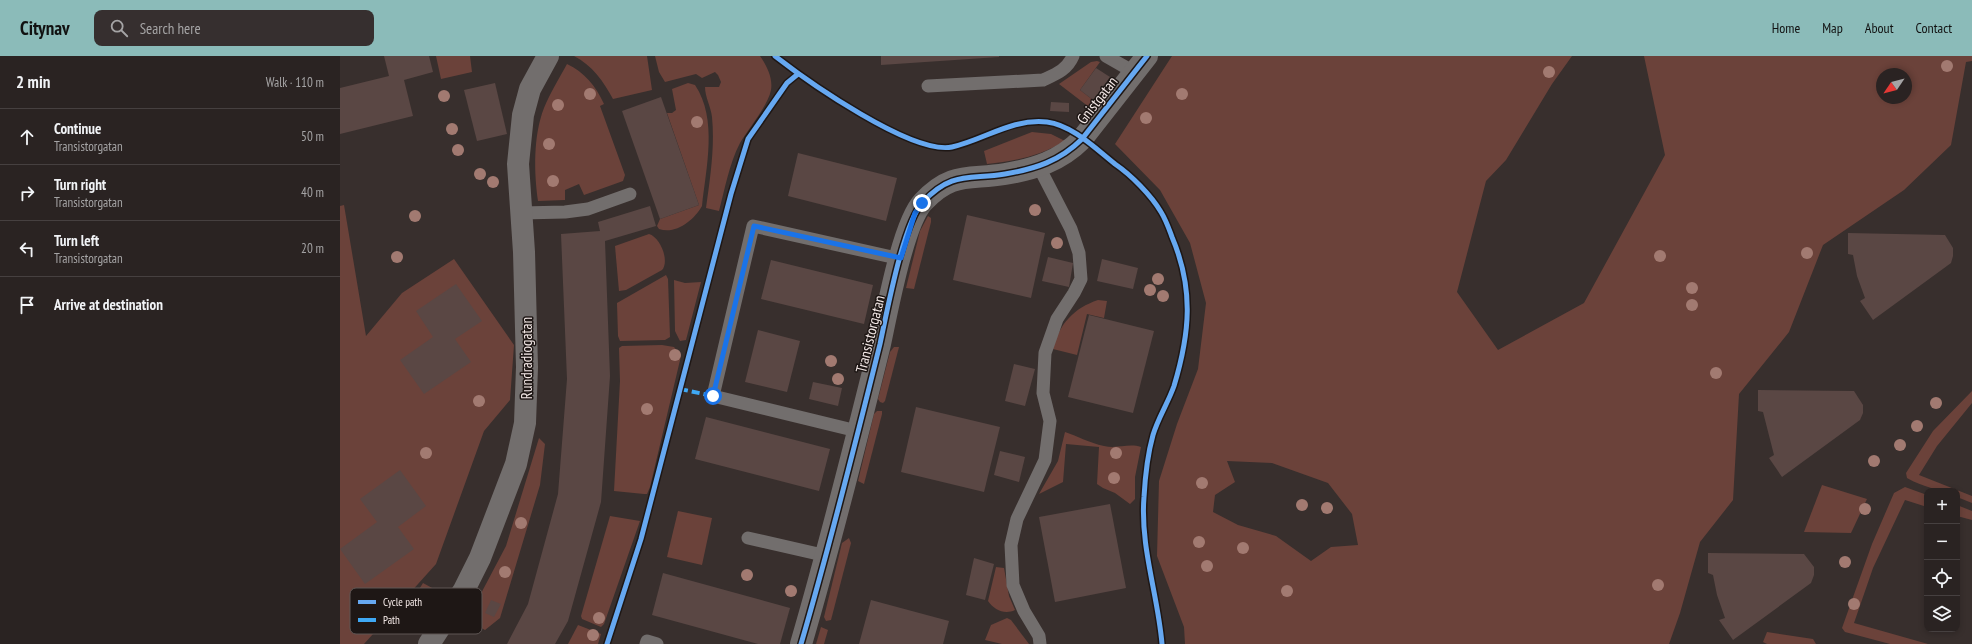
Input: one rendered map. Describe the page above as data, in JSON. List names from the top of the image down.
{
  "streets": {
    "street": ["Gnistgatan", "Transistorgatan", "Rundradiogatan"]
  },
  "crossings": [
    ["Gnistgatan", "Transistorgatan"]
  ],
  "legend": ["Cycle path", "Path"],
  "north": "bottom left",
  "page": {
    "header": "Citynav",
    "search": "Search here",
    "nav": [
      "Home",
      "Map",
      "About",
      "Contact"
    ],
    "heading": ["2 min", "Walk · 110 m"],
    "list": [
      ["Continue", "Transistorgatan", "50 m"],
      ["Turn right", "Transistorgatan", "40 m"],
      ["Turn left", "Transistorgatan", "20 m"],
      "Arrive at destination"
    ],
    "map_buttons": ["+", "−"]
  }
}
